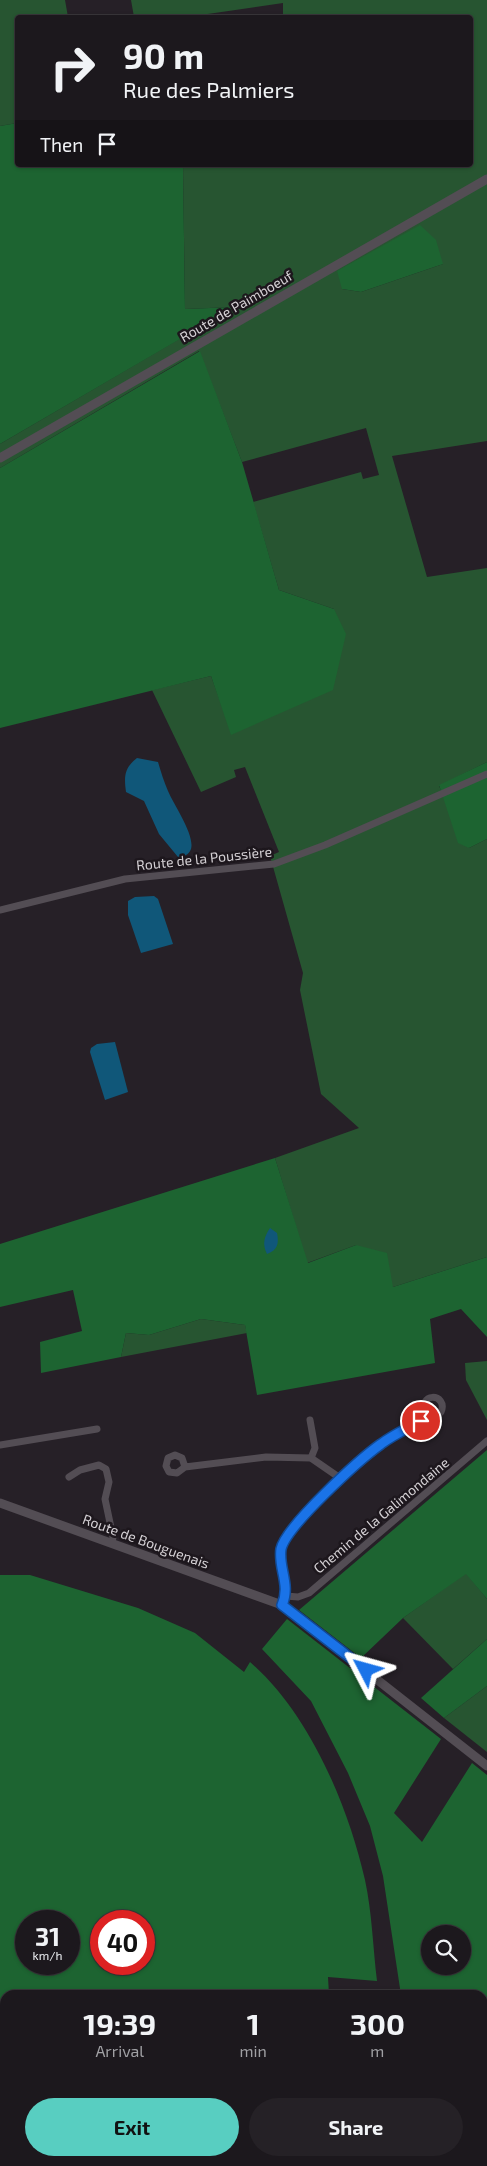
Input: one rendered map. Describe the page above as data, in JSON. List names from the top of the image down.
{
  "streets": {
    "street": [
      "Route de Paimboeuf",
      "Route de la Poussière",
      "Chemin de la Galimondaine",
      "Route de Bouguenais"
    ]
  },
  "crossings": [
    ["Chemin de la Galimondaine", "Route de Bouguenais"]
  ],
  "page": {
    "turn": ["90 m", "Rue des Palmiers"],
    "then": "Then",
    "speed": "31 km/h",
    "limit": "40",
    "eta": [
      "19:39",
      "Arrival",
      "1",
      "min",
      "300",
      "m"
    ],
    "buttons": ["Exit", "Share"]
  }
}
